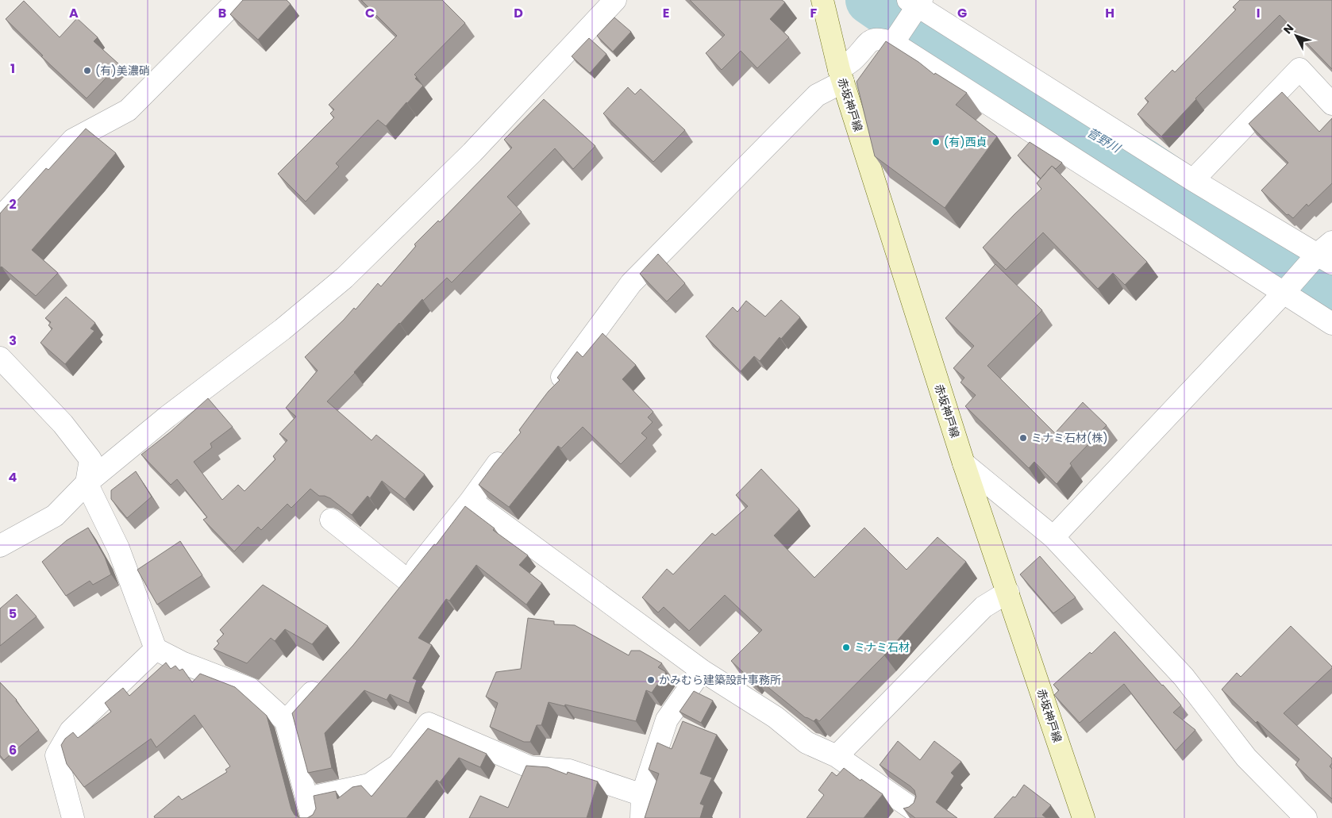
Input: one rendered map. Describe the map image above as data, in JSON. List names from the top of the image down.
{
  "streets": {
    "main road": ["赤坂神戸線"]
  },
  "water": ["菅野川"],
  "places": [
    "(有)美濃硝",
    "(有)西貞",
    "ミナミ石材(株)",
    "ミナミ石材",
    "かみむら建築設計事務所"
  ],
  "north": "top left",
  "grid": {
    "columns": [
      "A",
      "B",
      "C",
      "D",
      "E",
      "F",
      "G",
      "H",
      "I"
    ],
    "rows": [
      "1",
      "2",
      "3",
      "4",
      "5",
      "6"
    ]
  }
}
